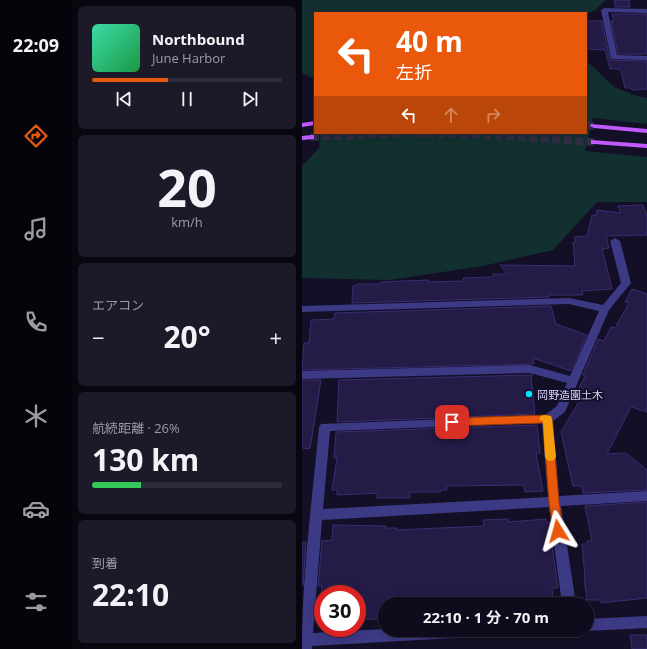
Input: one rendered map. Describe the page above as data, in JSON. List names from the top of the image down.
{
  "places": ["岡野造園土木"],
  "page": {
    "tabs": "22:09",
    "turn": ["40 m", "左折"],
    "song": ["Northbound", "June Harbor"],
    "tile": [
      ["20", "km/h"],
      "エアコン",
      ["航続距離 · 26%", "130 km"],
      ["到着", "22:10"]
    ],
    "heat": ["−", "20°", "+"],
    "limit": "30",
    "trip": "22:10 · 1 分 · 70 m"
  }
}
